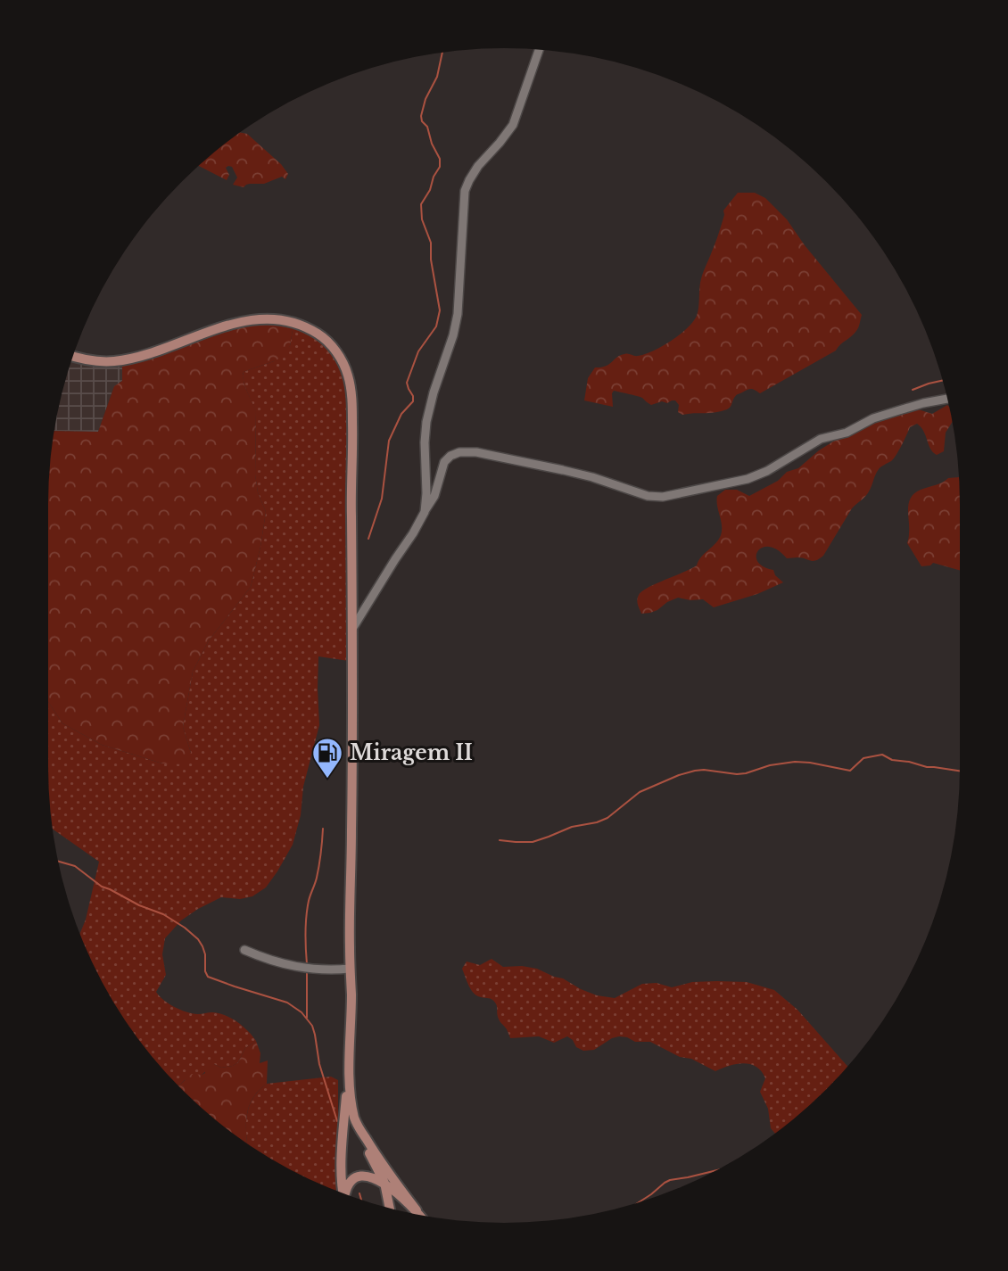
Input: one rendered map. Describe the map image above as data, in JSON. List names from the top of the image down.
{
  "places": {
    "fuel station": ["Miragem II"]
  }
}
